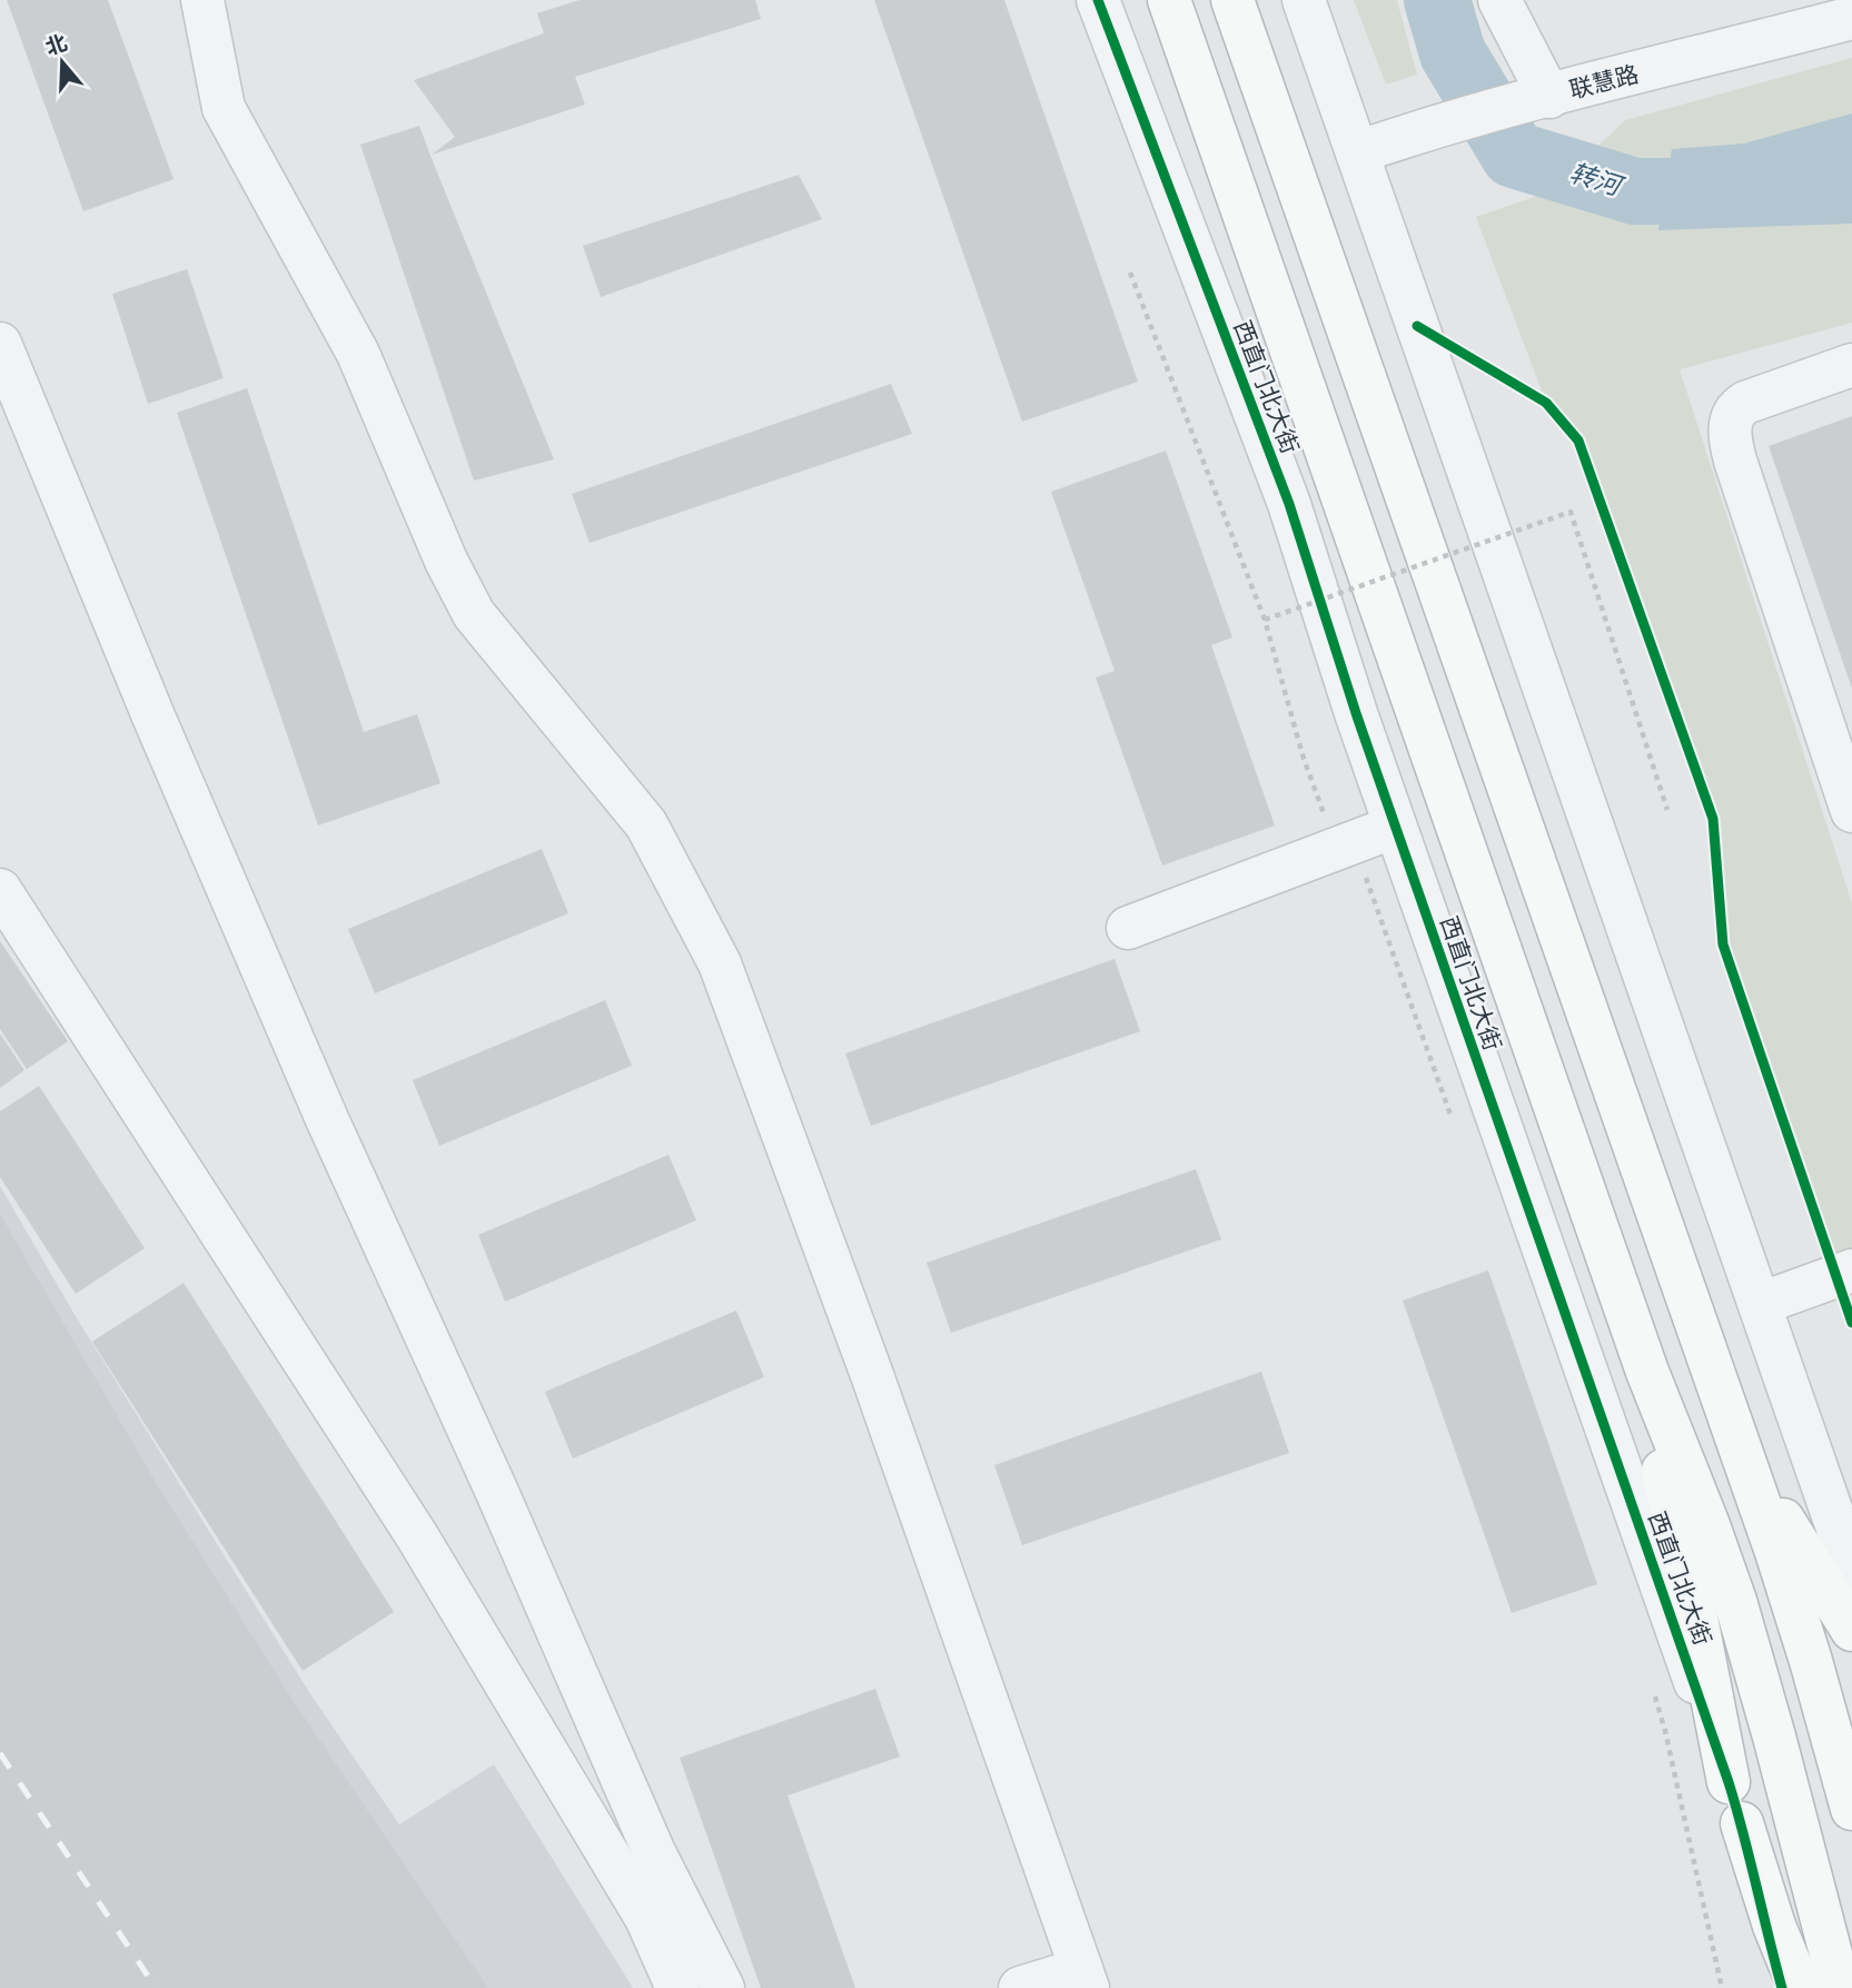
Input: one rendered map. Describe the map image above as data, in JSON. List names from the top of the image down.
{
  "streets": {
    "highway": ["西直门北大街"],
    "street": ["联慧路"]
  },
  "water": ["转河"],
  "north": "top"
}
